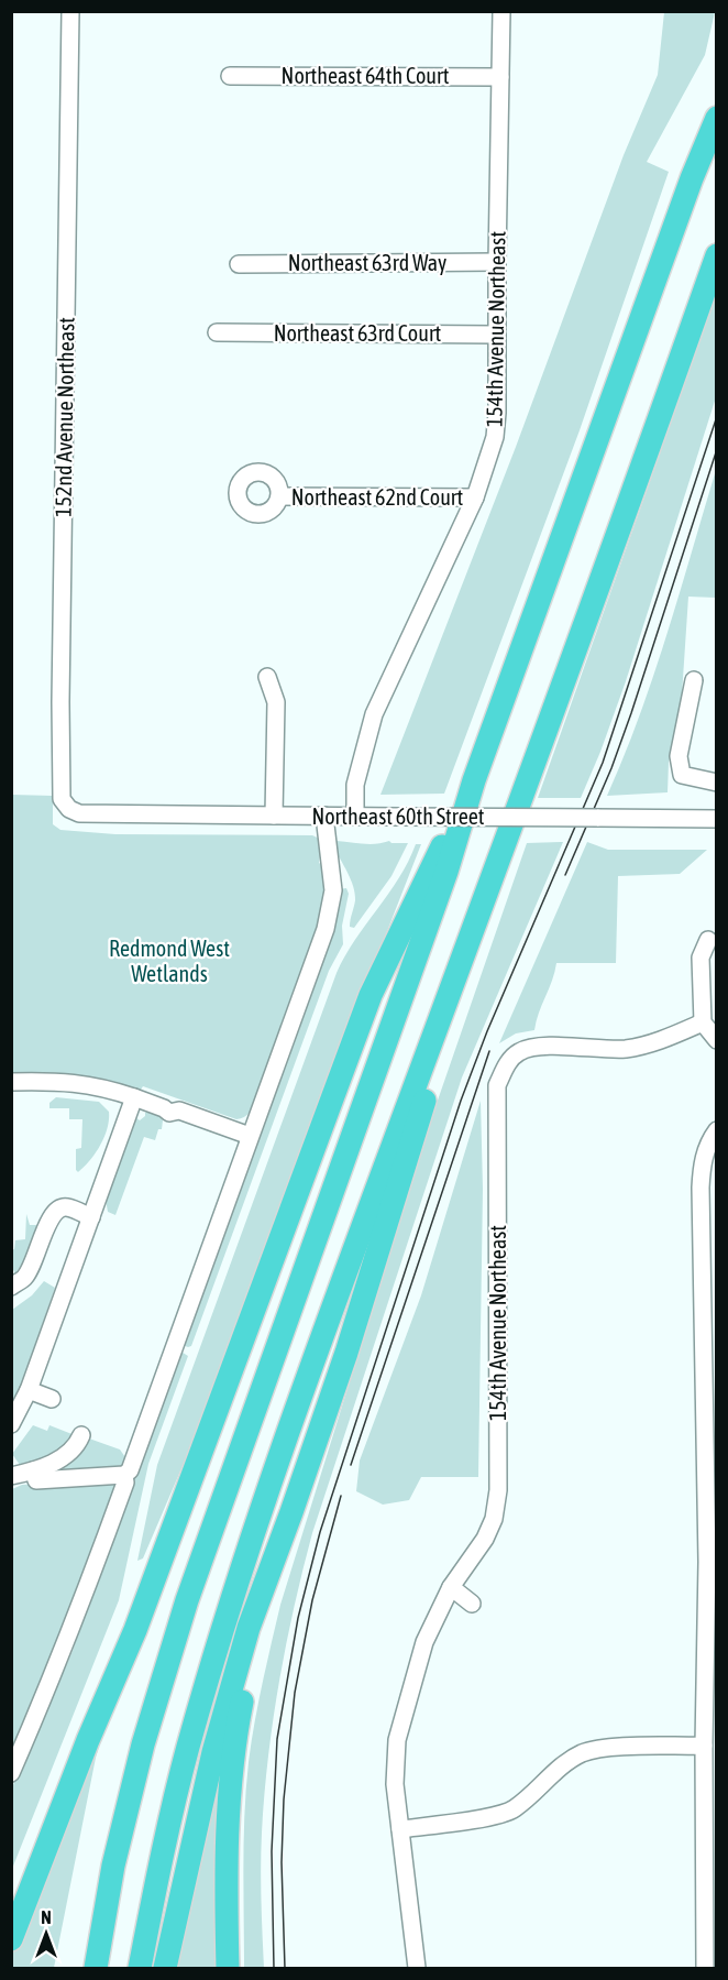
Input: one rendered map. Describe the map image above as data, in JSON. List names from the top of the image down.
{
  "streets": {
    "street": [
      "Northeast 64th Court",
      "Northeast 63rd Way",
      "154th Avenue Northeast",
      "Northeast 63rd Court",
      "152nd Avenue Northeast",
      "Northeast 62nd Court",
      "Northeast 60th Street"
    ]
  },
  "crossings": [
    ["Northeast 64th Court", "154th Avenue Northeast"],
    ["Northeast 63rd Way", "154th Avenue Northeast"],
    ["154th Avenue Northeast", "Northeast 63rd Court"],
    ["154th Avenue Northeast", "Northeast 62nd Court"],
    ["154th Avenue Northeast", "Northeast 60th Street"],
    ["152nd Avenue Northeast", "Northeast 60th Street"]
  ],
  "parks": ["Redmond West Wetlands"],
  "north": "top"
}
